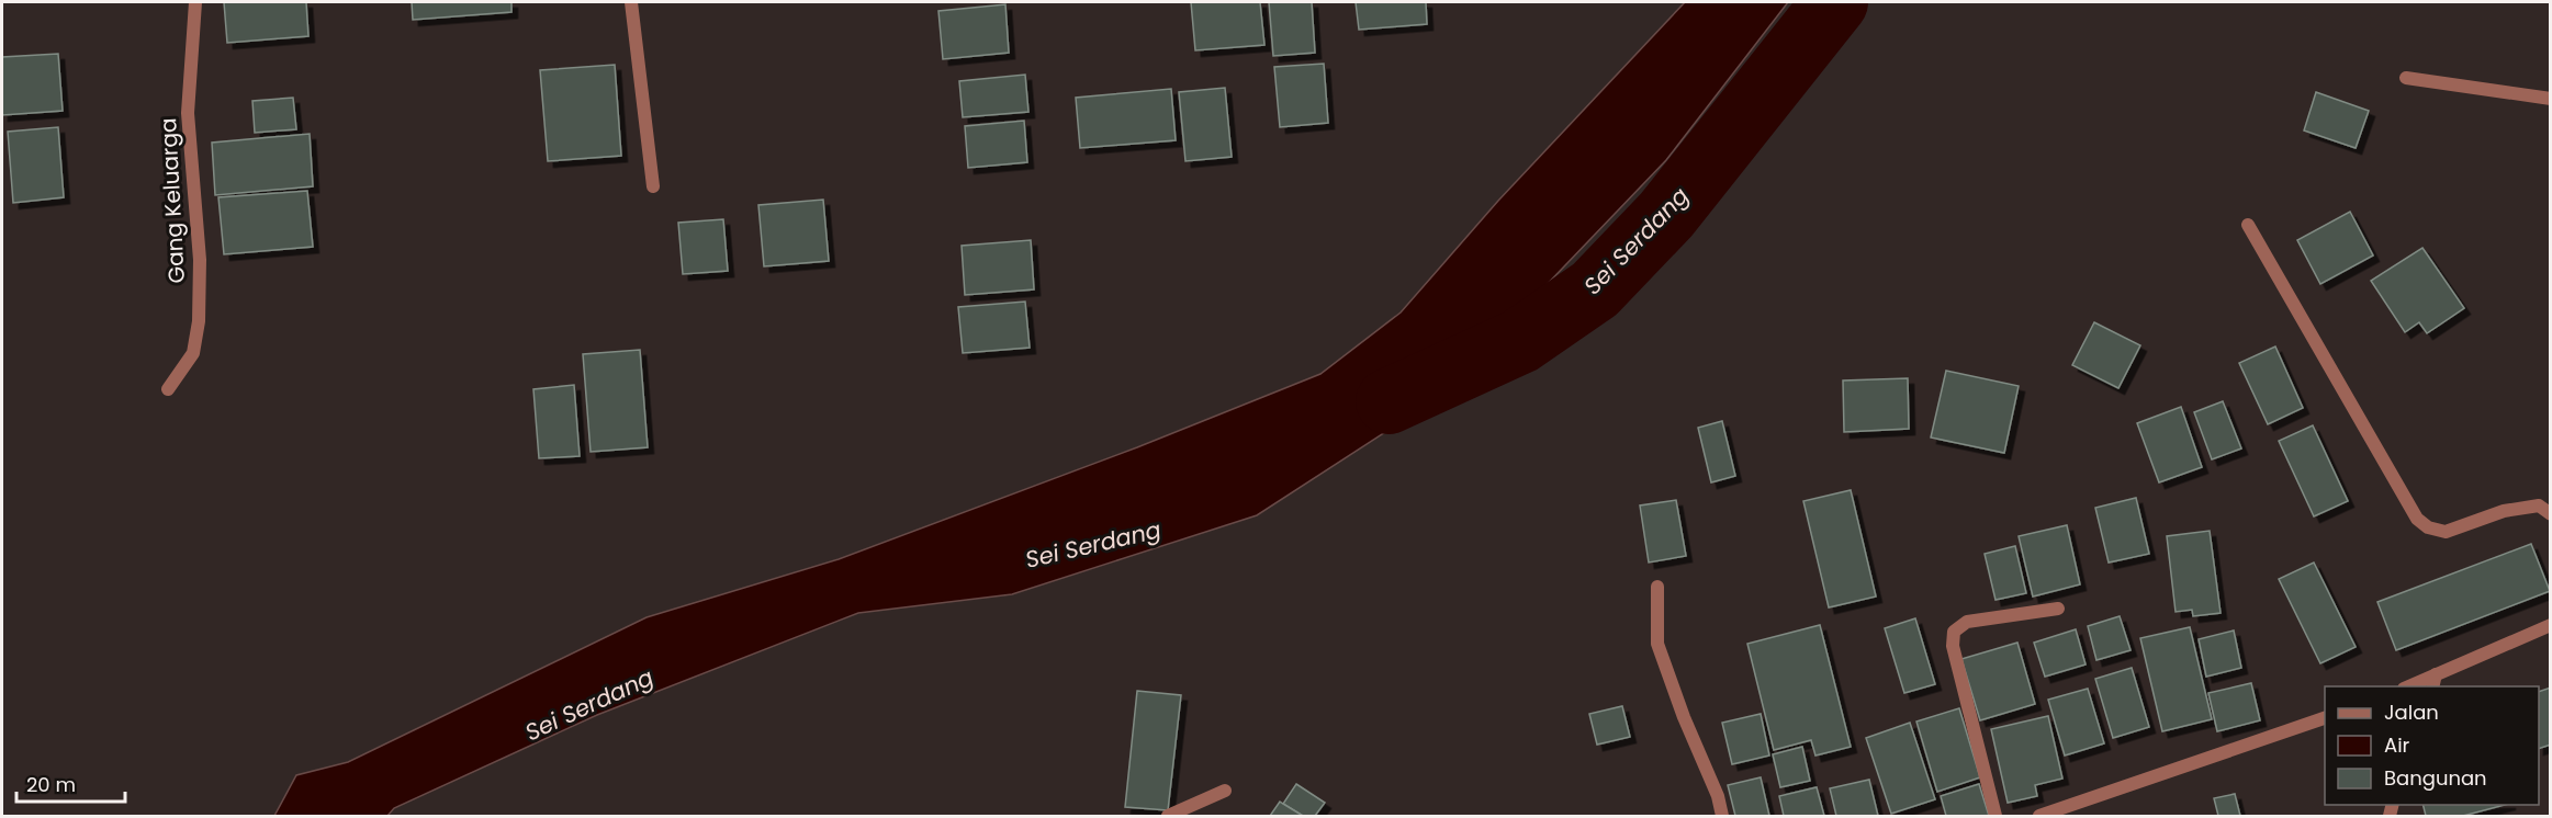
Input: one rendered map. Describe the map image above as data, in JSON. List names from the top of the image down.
{
  "streets": {
    "street": ["Gang Keluarga"]
  },
  "water": ["Sei Serdang"],
  "legend": ["Jalan", "Air", "Bangunan"],
  "scale_bar": "20 m"
}
